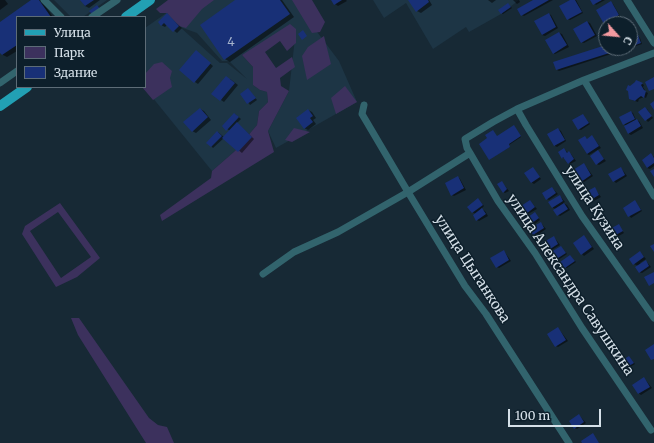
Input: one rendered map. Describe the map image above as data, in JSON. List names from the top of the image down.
{
  "streets": {
    "street": ["улица Кузина", "улица Цыганкова", "улица Александра Савушкина"]
  },
  "house_numbers": ["4"],
  "legend": ["Улица", "Парк", "Здание"],
  "scale_bar": "100 m",
  "north": "bottom right"
}
